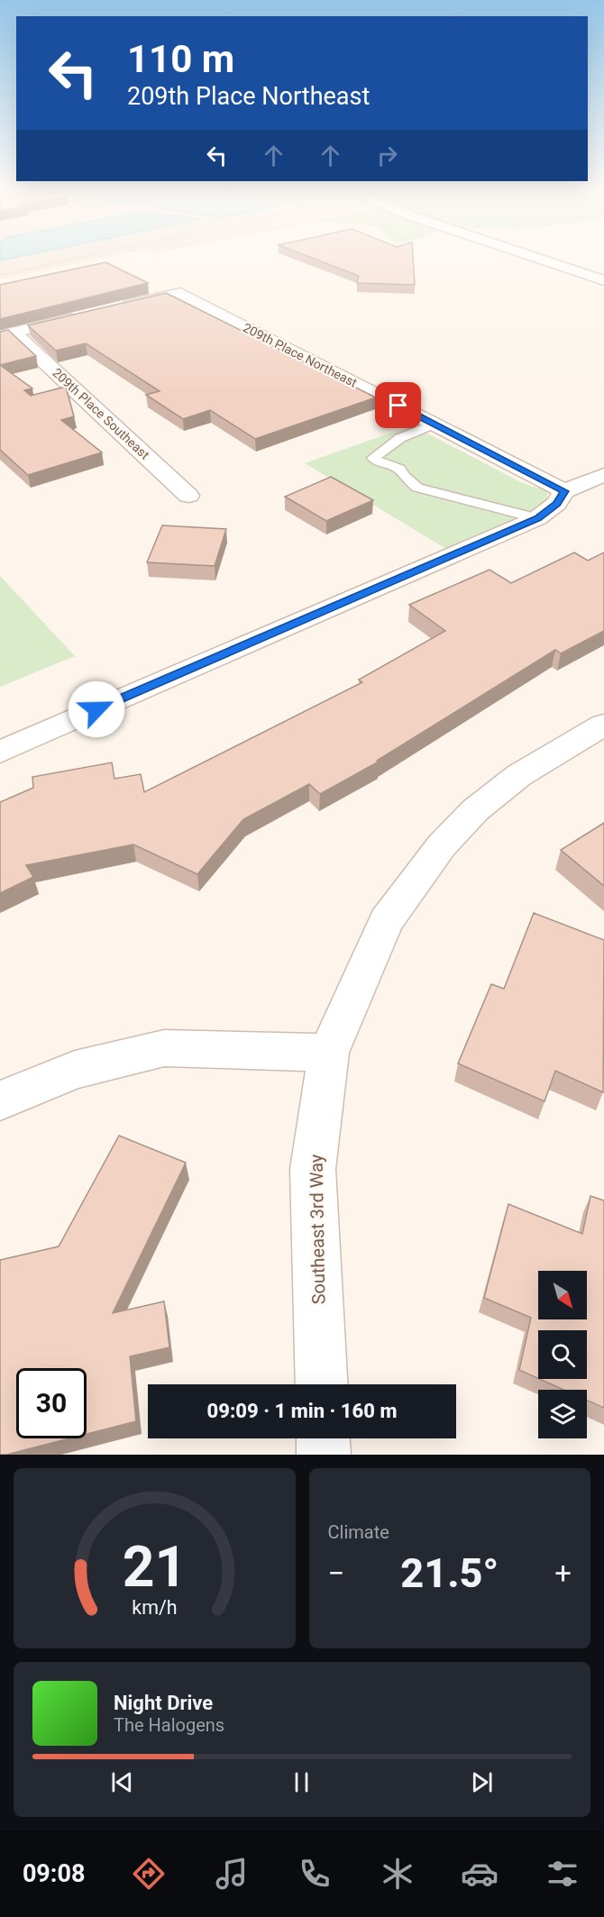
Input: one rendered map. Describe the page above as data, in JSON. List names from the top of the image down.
{
  "streets": {
    "street": ["209th Place Northeast", "209th Place Southeast", "Southeast 3rd Way"]
  },
  "north": "bottom right",
  "page": {
    "turn": ["110 m", "209th Place Northeast"],
    "limit": "30",
    "trip": "09:09 · 1 min · 160 m",
    "tile": "Climate",
    "heat": ["−", "21.5°", "+"],
    "song": ["Night Drive", "The Halogens"],
    "tabs": "09:08",
    "gauge": ["21", "km/h"]
  }
}
